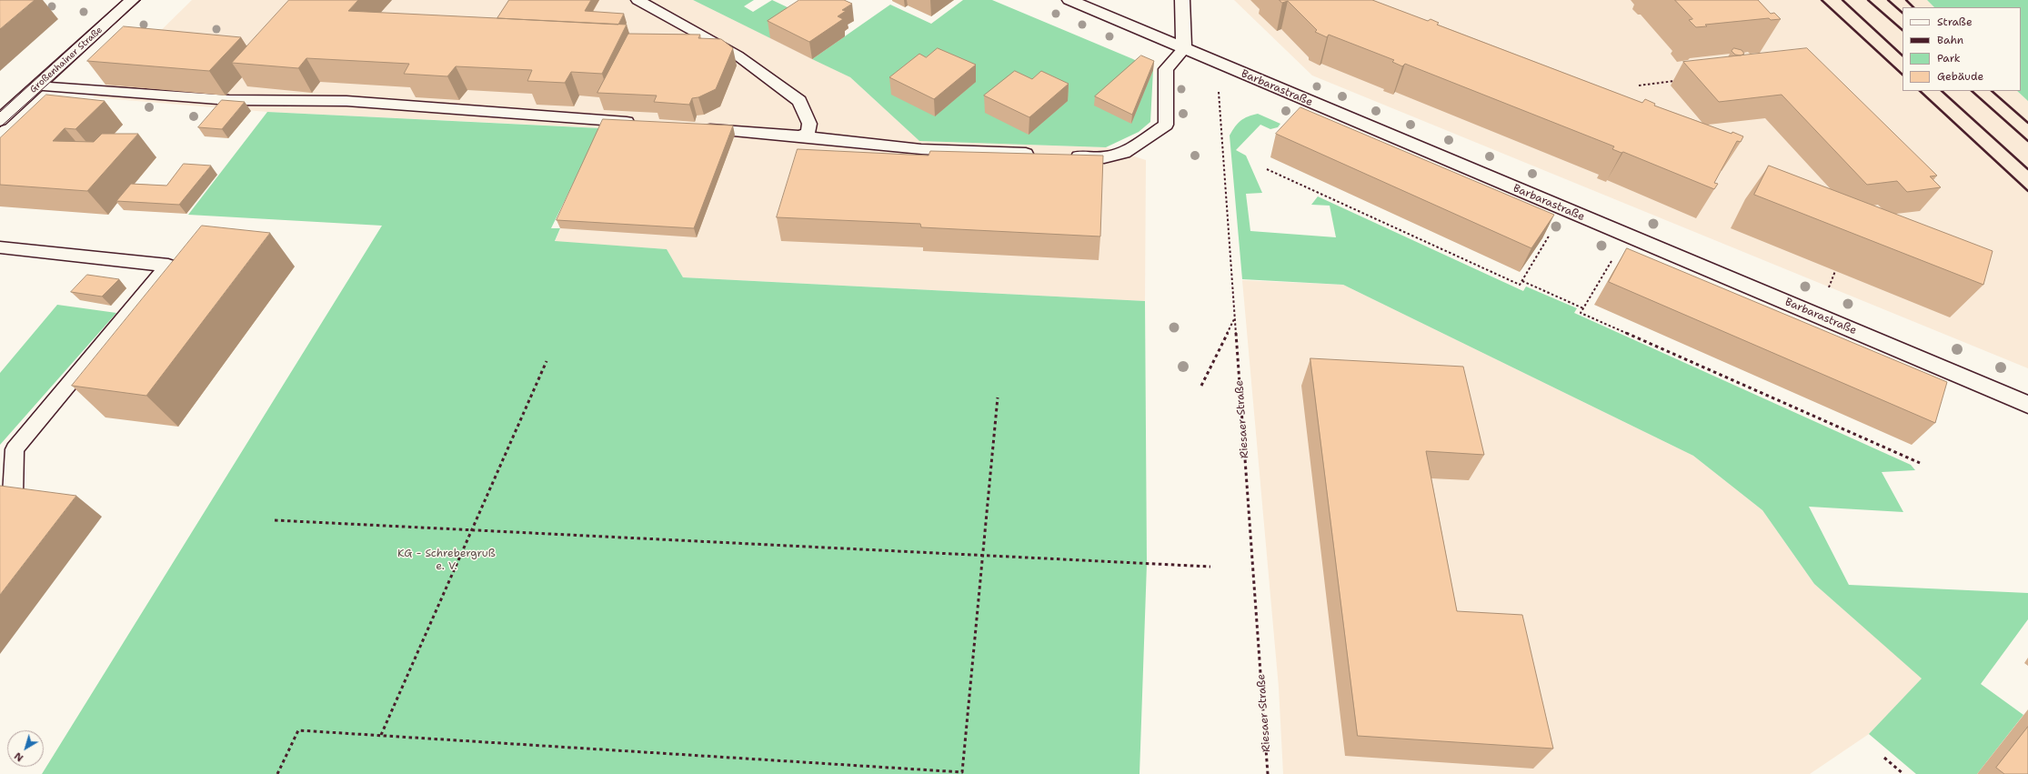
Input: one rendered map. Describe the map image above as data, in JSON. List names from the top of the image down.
{
  "streets": {
    "street": ["Großenhainer Straße", "Barbarastraße"],
    "path": ["Riesaer Straße"]
  },
  "crossings": [
    ["Barbarastraße", "Riesaer Straße"]
  ],
  "parks": ["KG - Schrebergruß e. V."],
  "legend": [
    "Straße",
    "Bahn",
    "Park",
    "Gebäude"
  ],
  "north": "bottom left"
}
